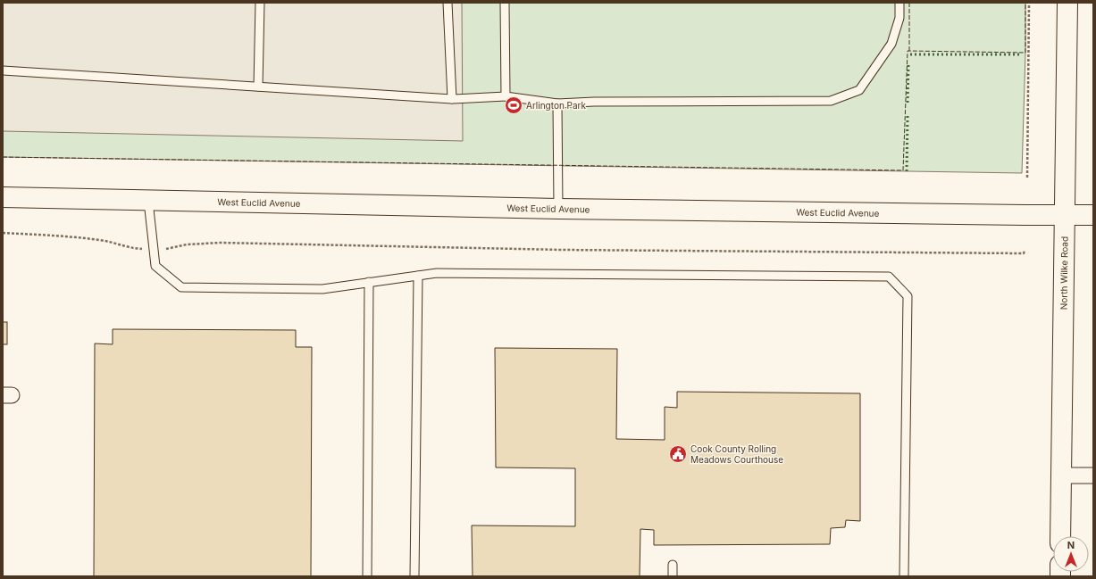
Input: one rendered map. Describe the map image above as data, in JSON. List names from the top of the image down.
{
  "streets": {
    "main road": ["West Euclid Avenue", "North Wilke Road"]
  },
  "crossings": [
    ["West Euclid Avenue", "North Wilke Road"]
  ],
  "places": {
    "sports": ["Arlington Park"],
    "public building": ["Cook County Rolling Meadows Courthouse"]
  },
  "north": "top"
}
